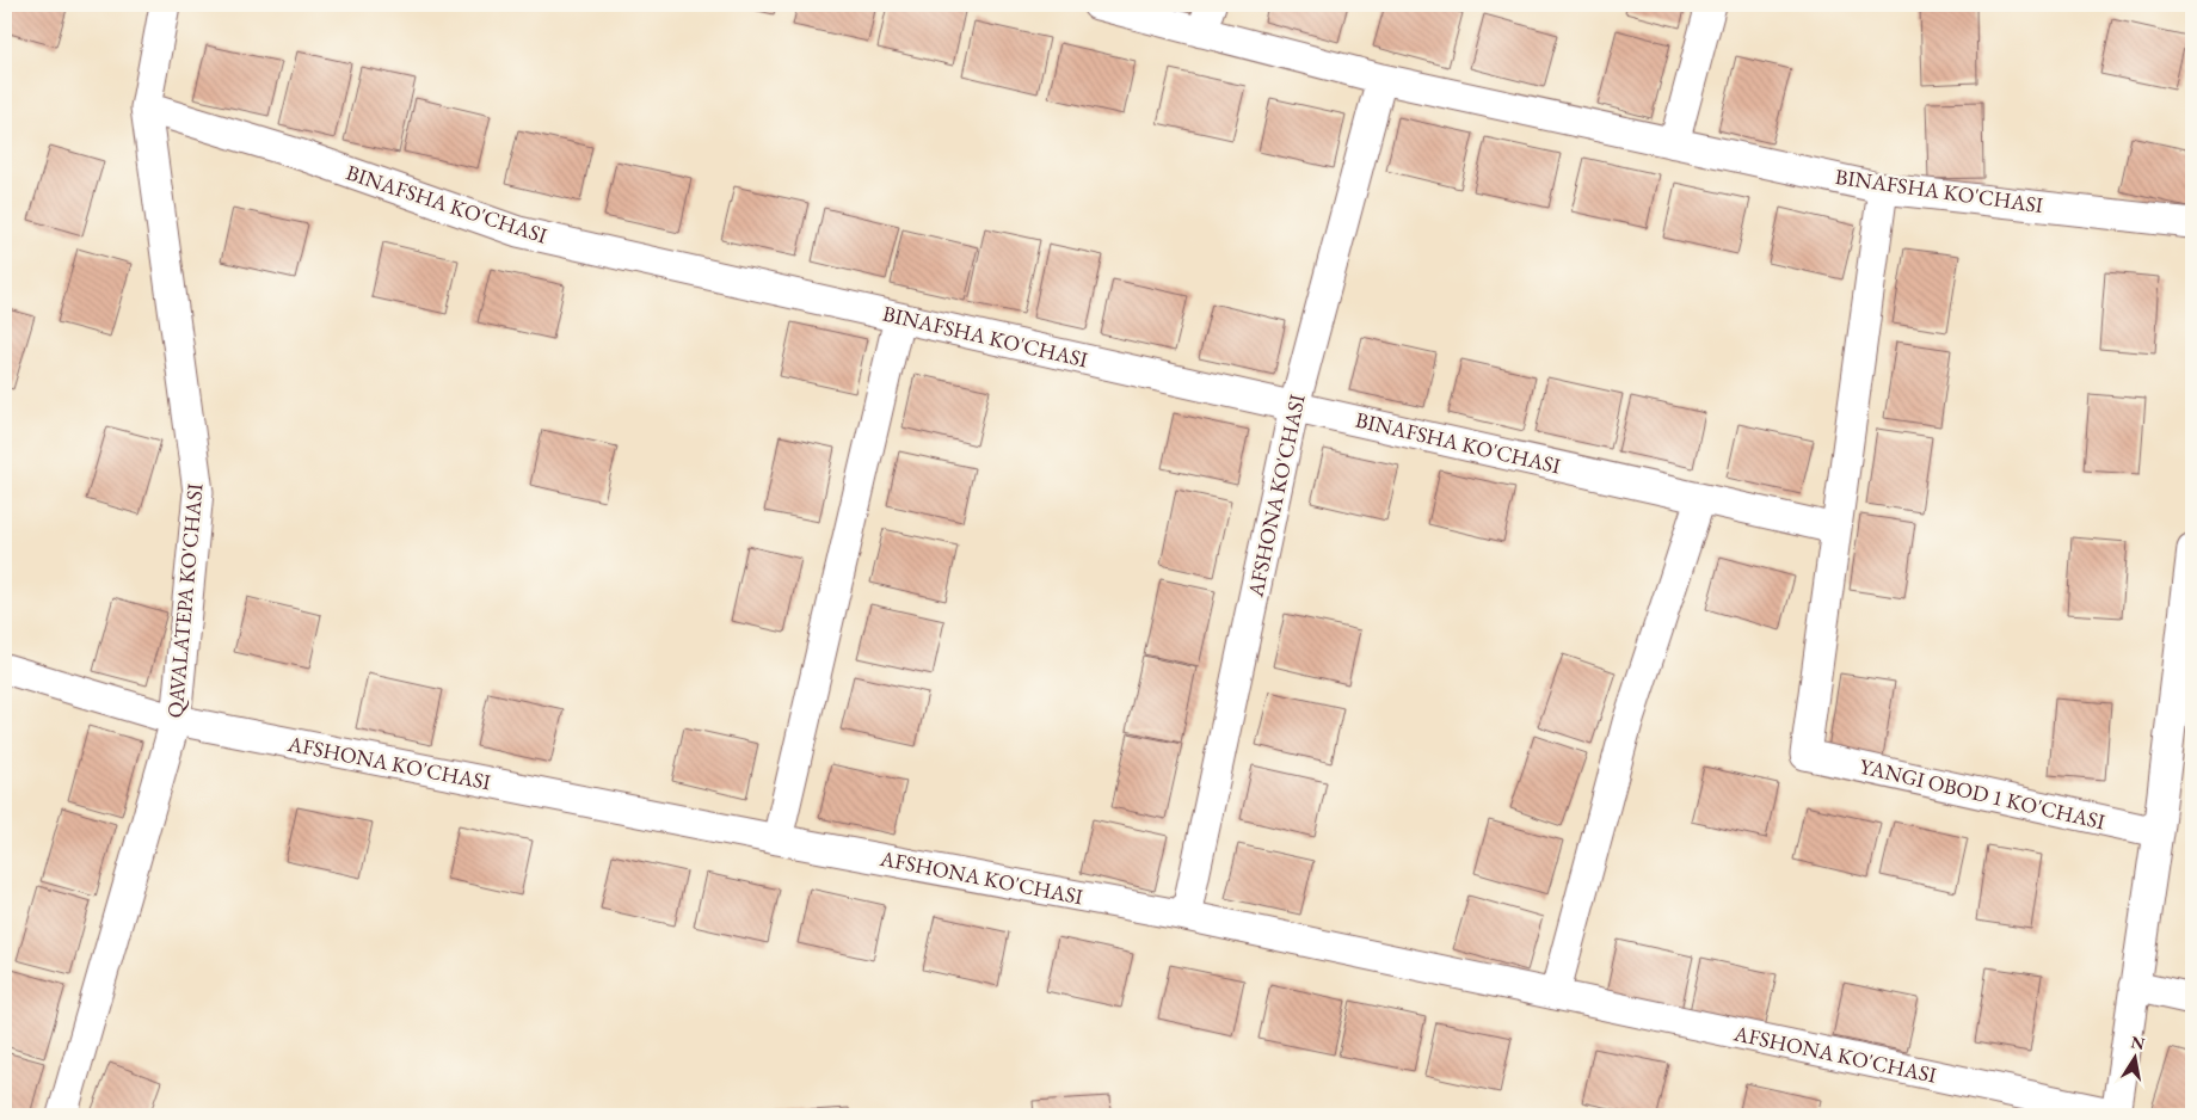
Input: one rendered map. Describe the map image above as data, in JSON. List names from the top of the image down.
{
  "streets": {
    "street": [
      "BINAFSHA KO'CHASI",
      "AFSHONA KO'CHASI",
      "QAVALATEPA KO'CHASI",
      "YANGI OBOD 1 KO'CHASI"
    ]
  },
  "crossings": [
    ["BINAFSHA KO'CHASI", "AFSHONA KO'CHASI"],
    ["BINAFSHA KO'CHASI", "QAVALATEPA KO'CHASI"],
    ["BINAFSHA KO'CHASI", "YANGI OBOD 1 KO'CHASI"],
    ["AFSHONA KO'CHASI", "QAVALATEPA KO'CHASI"]
  ],
  "north": "top"
}
